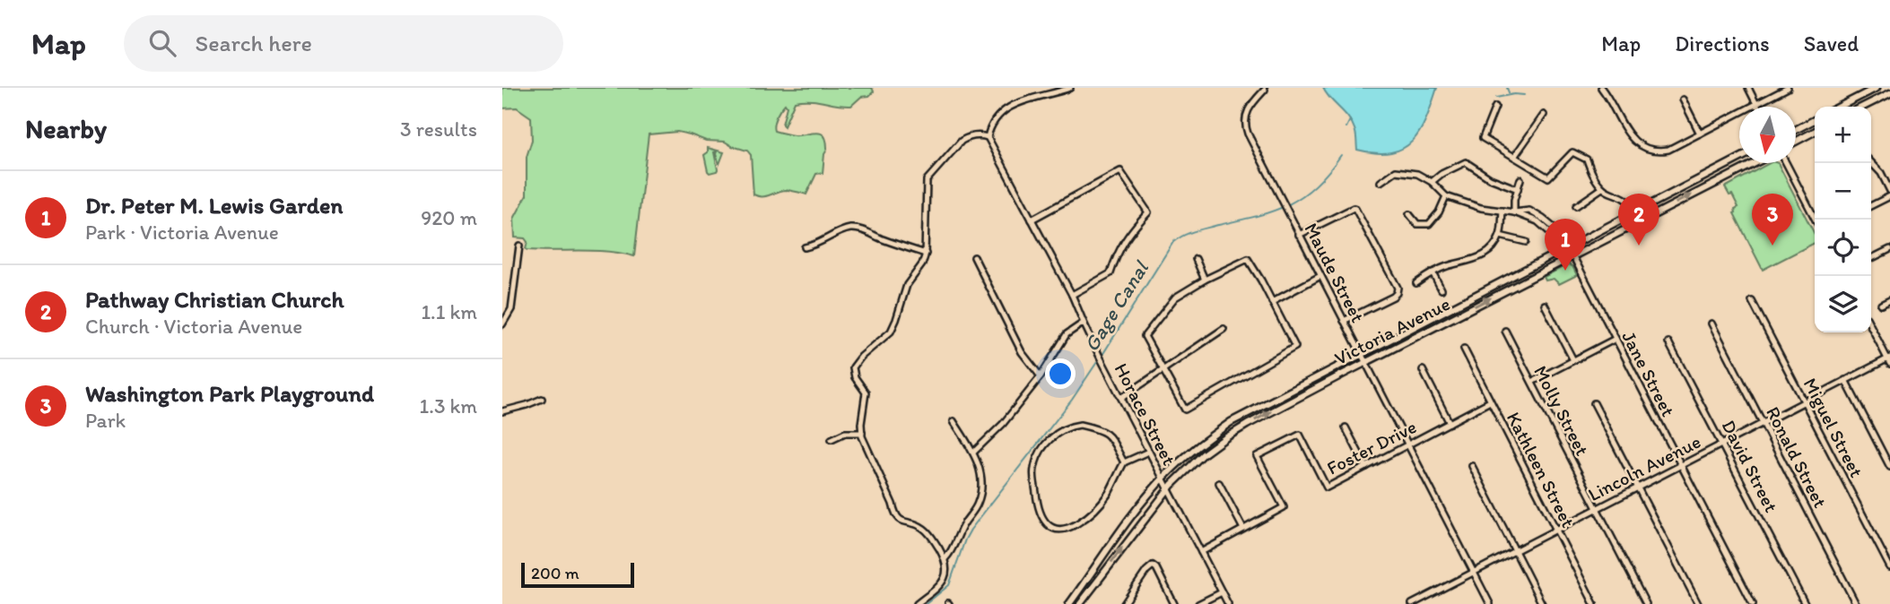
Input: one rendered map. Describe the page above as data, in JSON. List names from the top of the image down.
{
  "streets": {
    "main road": ["Victoria Avenue"],
    "street": [
      "Maude Street",
      "Jane Street",
      "Molly Street",
      "Horace Street",
      "Miguel Street",
      "Foster Drive",
      "Ronald Street",
      "David Street",
      "Lincoln Avenue",
      "Kathleen Street"
    ]
  },
  "crossings": [
    ["Maude Street", "Victoria Avenue"],
    ["Maude Street", "Foster Drive"],
    ["Maude Street", "Lincoln Avenue"],
    ["Victoria Avenue", "Jane Street"],
    ["Victoria Avenue", "Horace Street"],
    ["Jane Street", "Lincoln Avenue"],
    ["Molly Street", "Lincoln Avenue"],
    ["Horace Street", "Foster Drive"],
    ["Miguel Street", "Lincoln Avenue"],
    ["Foster Drive", "Kathleen Street"],
    ["Ronald Street", "Lincoln Avenue"],
    ["David Street", "Lincoln Avenue"],
    ["Lincoln Avenue", "Kathleen Street"]
  ],
  "water": ["Gage Canal"],
  "scale_bar": "200 m",
  "north": "bottom",
  "page": {
    "header": "Map",
    "search": "Search here",
    "nav": ["Map", "Directions", "Saved"],
    "heading": ["Nearby", "3 results"],
    "map_buttons": ["+", "−"],
    "list": [
      {
        "mark": "1",
        "name": "Dr. Peter M. Lewis Garden",
        "note": "Park · Victoria Avenue",
        "value": "920 m"
      },
      {
        "mark": "2",
        "name": "Pathway Christian Church",
        "note": "Church · Victoria Avenue",
        "value": "1.1 km"
      },
      {
        "mark": "3",
        "name": "Washington Park Playground",
        "note": "Park",
        "value": "1.3 km"
      }
    ],
    "pins": ["2", "3", "1"],
    "scale": "200 m"
  }
}
